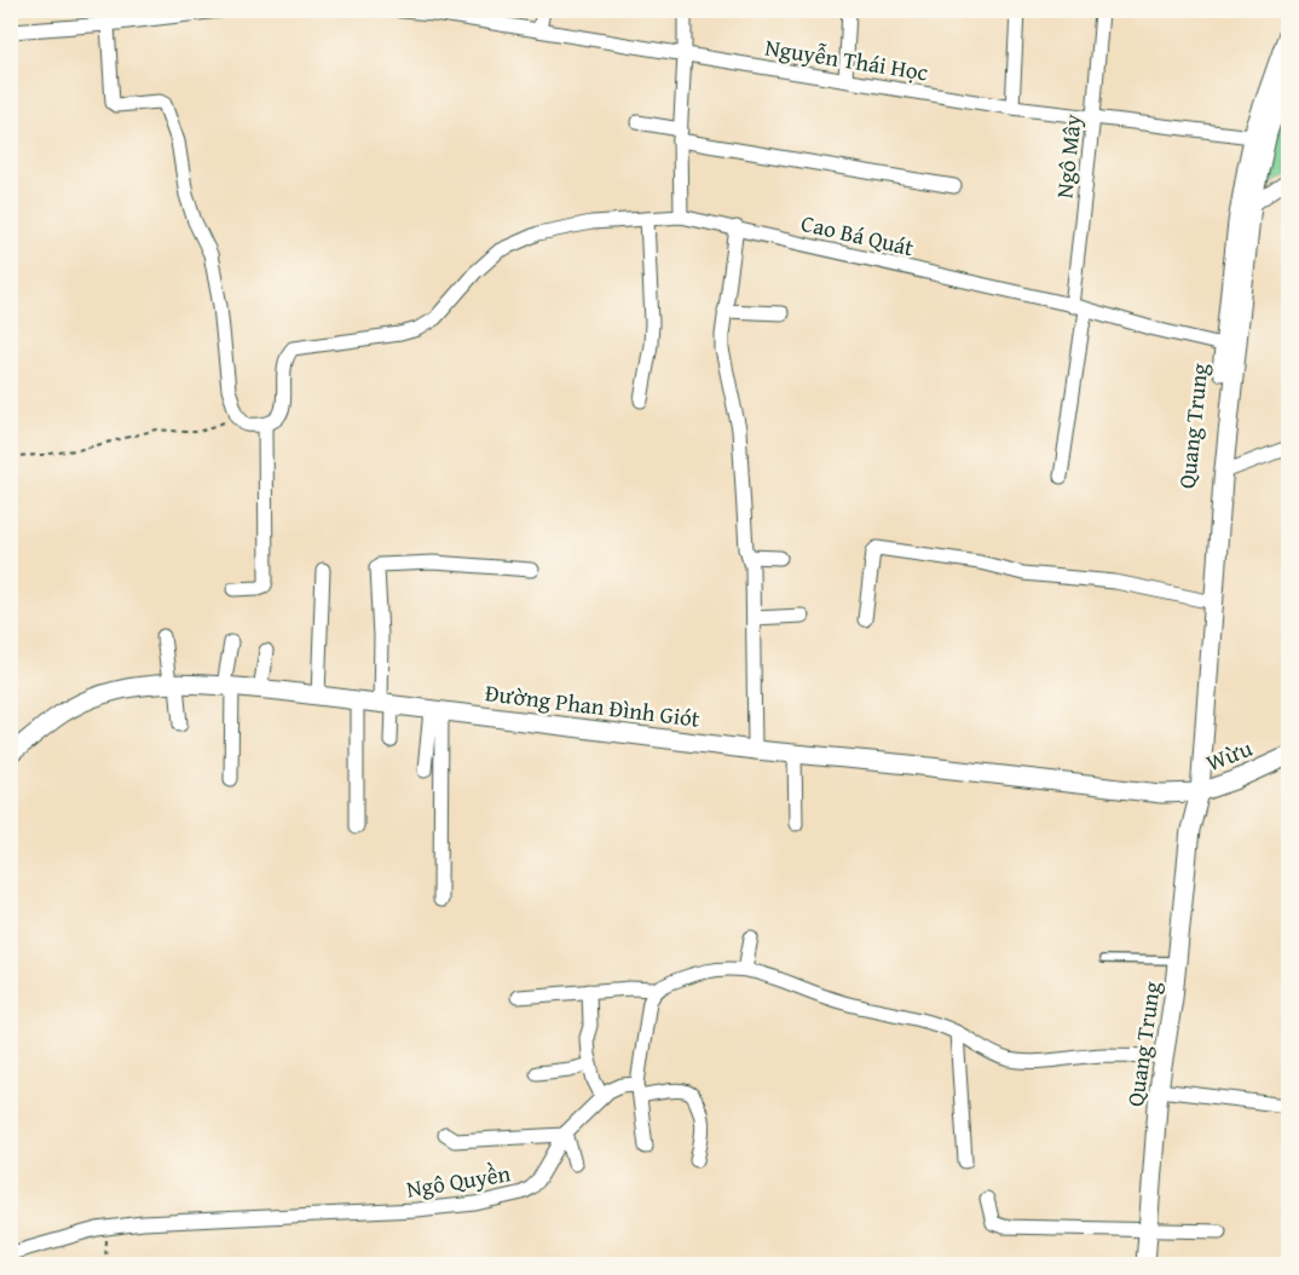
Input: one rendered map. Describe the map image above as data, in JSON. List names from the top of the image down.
{
  "streets": {
    "main road": ["Quang Trung", "Đường Phan Đình Giót", "Wừu"],
    "street": [
      "Nguyễn Thái Học",
      "Ngô Mây",
      "Cao Bá Quát",
      "Ngô Quyền"
    ]
  },
  "crossings": [
    ["Nguyễn Thái Học", "Ngô Mây"],
    ["Nguyễn Thái Học", "Quang Trung"],
    ["Ngô Mây", "Cao Bá Quát"],
    ["Cao Bá Quát", "Quang Trung"],
    ["Quang Trung", "Đường Phan Đình Giót"],
    ["Quang Trung", "Wừu"],
    ["Đường Phan Đình Giót", "Wừu"]
  ]
}
